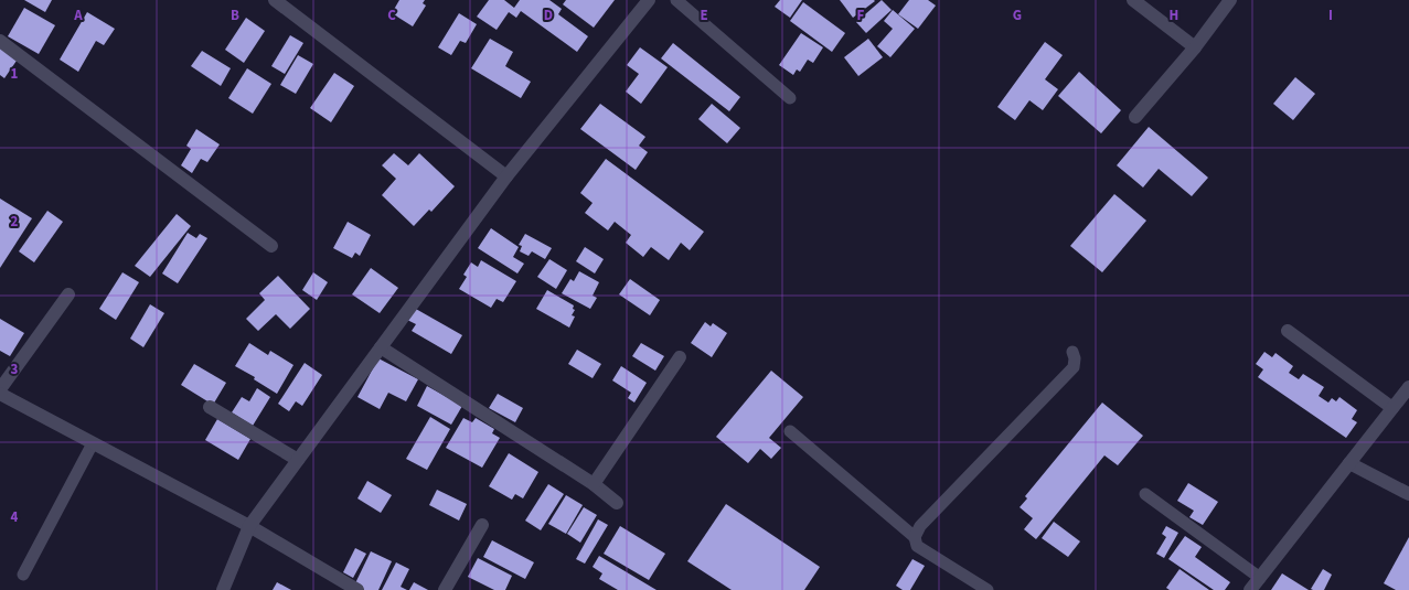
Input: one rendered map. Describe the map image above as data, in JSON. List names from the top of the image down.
{
  "grid": {
    "columns": [
      "A",
      "B",
      "C",
      "D",
      "E",
      "F",
      "G",
      "H",
      "I"
    ],
    "rows": [
      "1",
      "2",
      "3",
      "4"
    ]
  }
}
